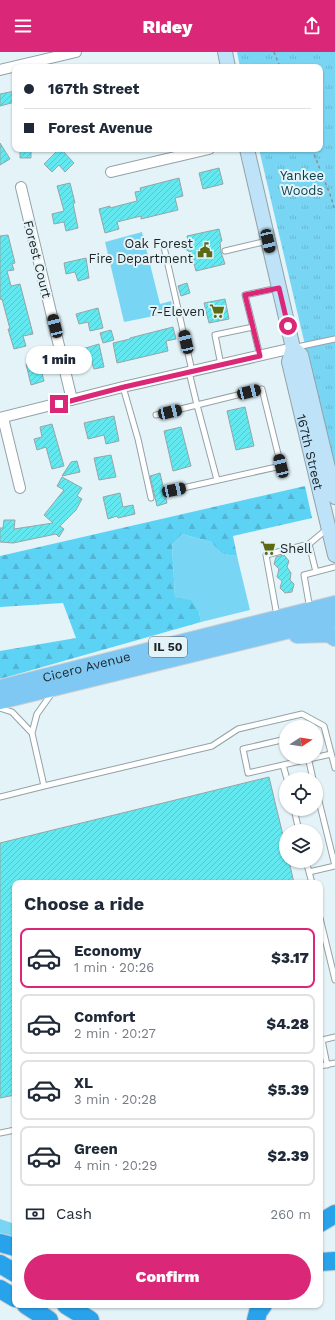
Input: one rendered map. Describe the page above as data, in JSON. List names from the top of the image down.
{
  "streets": {
    "main road": ["167th Street", "IL 50", "Cicero Avenue"],
    "street": ["Forest Court"]
  },
  "parks": ["Yankee Woods"],
  "places": {
    "public building": ["Oak Forest Fire Department"],
    "supermarket": ["7-Eleven", "Shell"]
  },
  "north": "right",
  "page": {
    "header": "Ridey",
    "banner": ["167th Street", "Forest Avenue"],
    "bubble": "1 min",
    "heading": "Choose a ride",
    "list": [
      {
        "name": "Economy",
        "note": "1 min · 20:26",
        "value": "$3.17"
      },
      {
        "name": "Comfort",
        "note": "2 min · 20:27",
        "value": "$4.28"
      },
      {
        "name": "XL",
        "note": "3 min · 20:28",
        "value": "$5.39"
      },
      {
        "name": "Green",
        "note": "4 min · 20:29",
        "value": "$2.39"
      }
    ],
    "pay": ["Cash", "260 m"],
    "buttons": "Confirm"
  }
}
